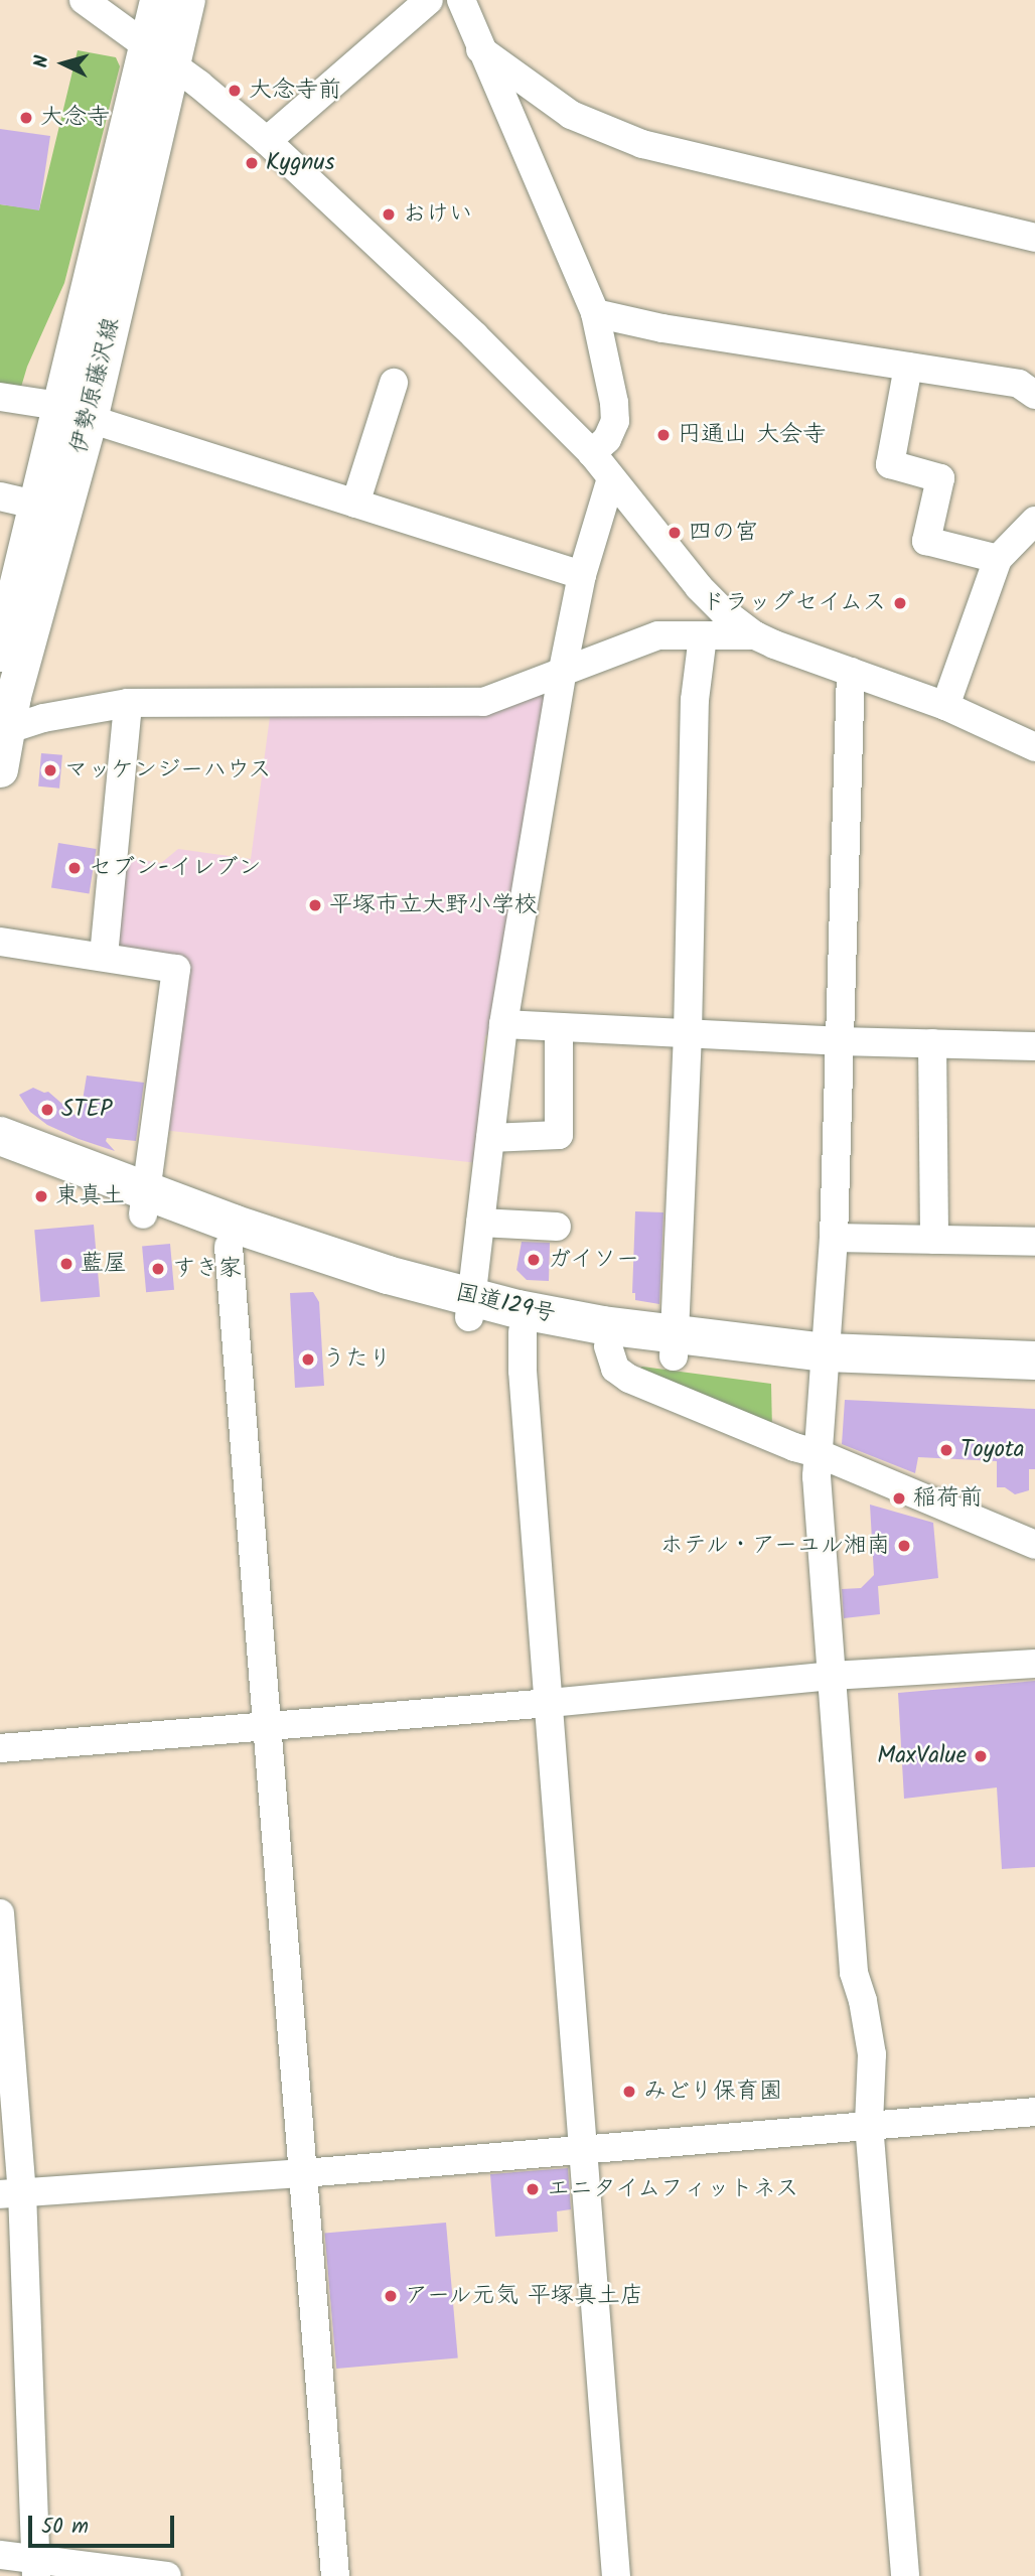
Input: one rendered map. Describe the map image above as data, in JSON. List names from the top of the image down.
{
  "streets": {
    "highway": ["国道129号"],
    "main road": ["伊勢原藤沢線"]
  },
  "places": [
    "大念寺前",
    "大念寺",
    "Kygnus",
    "おけい",
    "円通山 大会寺",
    "四の宮",
    "ドラッグセイムス",
    "マッケンジーハウス",
    "セブン-イレブン",
    "平塚市立大野小学校",
    "STEP",
    "東真土",
    "ガイソー",
    "藍屋",
    "すき家",
    "うたり",
    "Toyota",
    "稲荷前",
    "ホテル・アーユル湘南",
    "MaxValue",
    "みどり保育園",
    "エニタイムフィットネス",
    "アール元気 平塚真土店"
  ],
  "scale_bar": "50 m",
  "north": "left"
}
